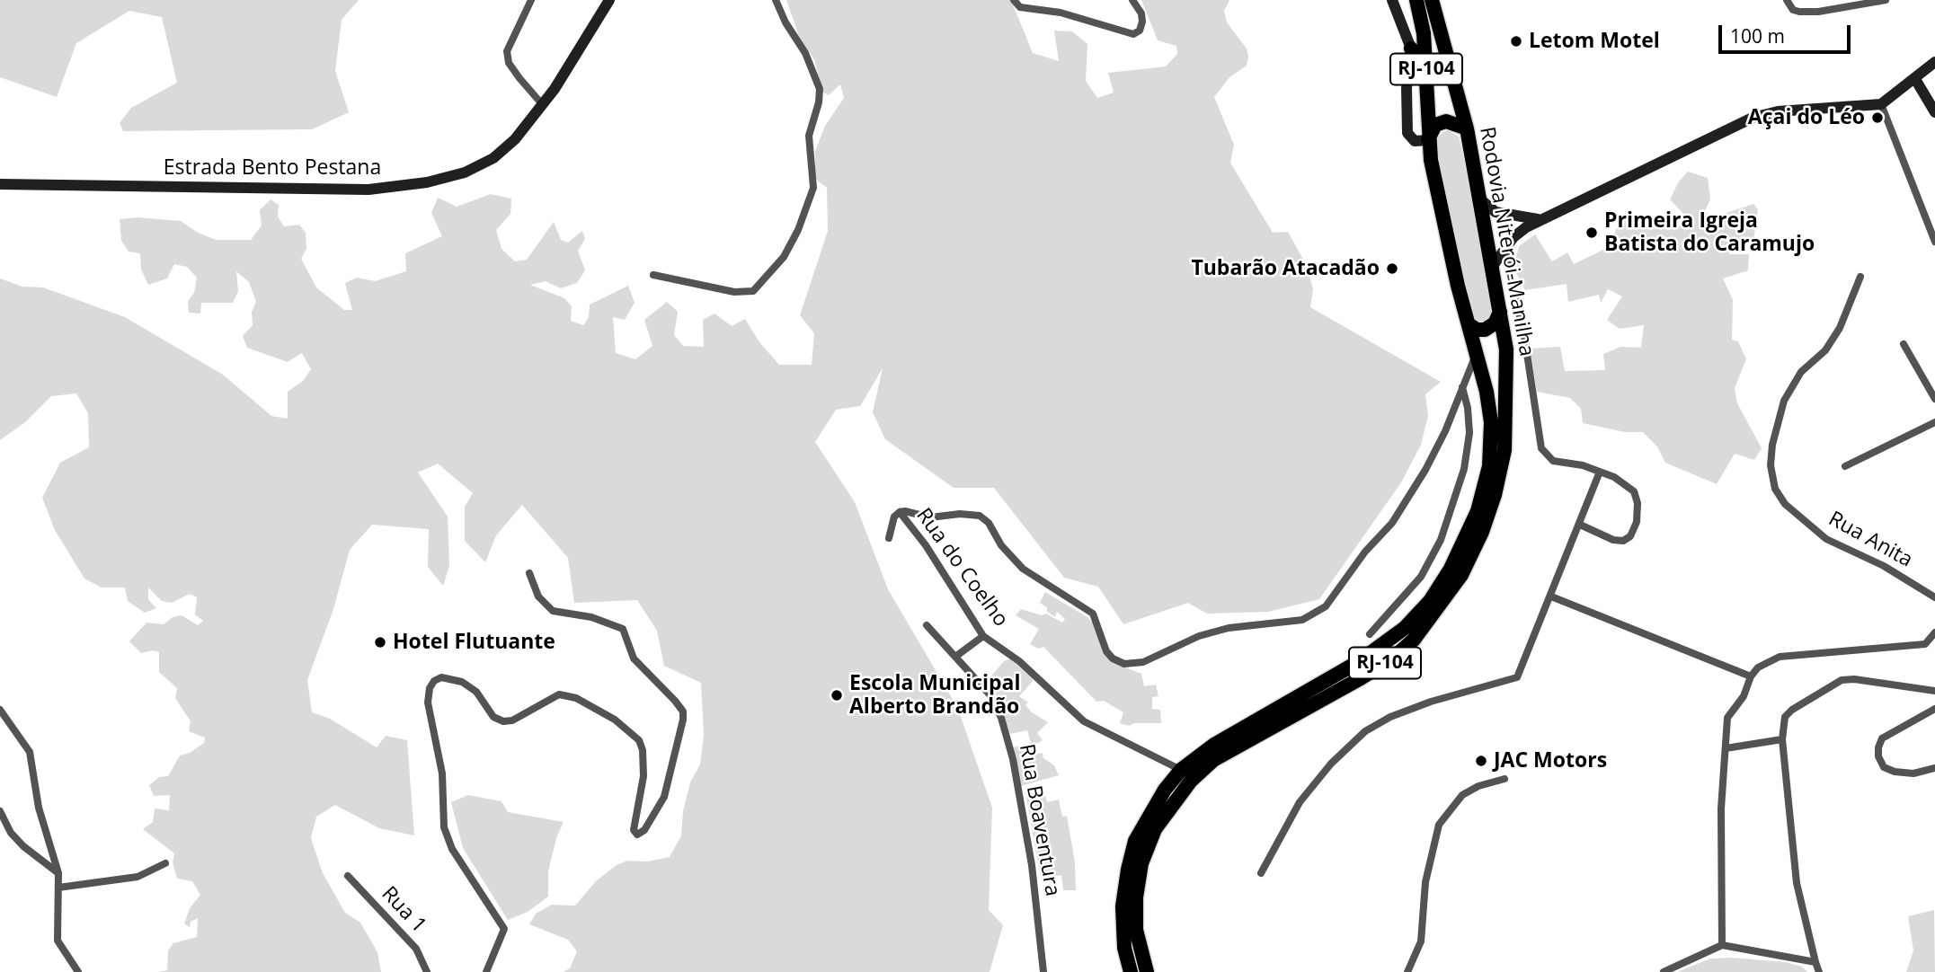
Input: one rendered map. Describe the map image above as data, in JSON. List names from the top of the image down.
{
  "streets": {
    "highway": ["RJ-104", "Rodovia Niterói-Manilha"],
    "street": [
      "Estrada Bento Pestana",
      "Rua Anita",
      "Rua do Coelho",
      "Rua Boaventura",
      "Rua 1"
    ]
  },
  "crossings": [
    ["RJ-104", "Rua do Coelho"]
  ],
  "places": [
    "Letom Motel",
    "Açai do Léo",
    "Primeira Igreja Batista do Caramujo",
    "Tubarão Atacadão",
    "Hotel Flutuante",
    "Escola Municipal Alberto Brandão",
    "JAC Motors"
  ],
  "scale_bar": "100 m"
}
